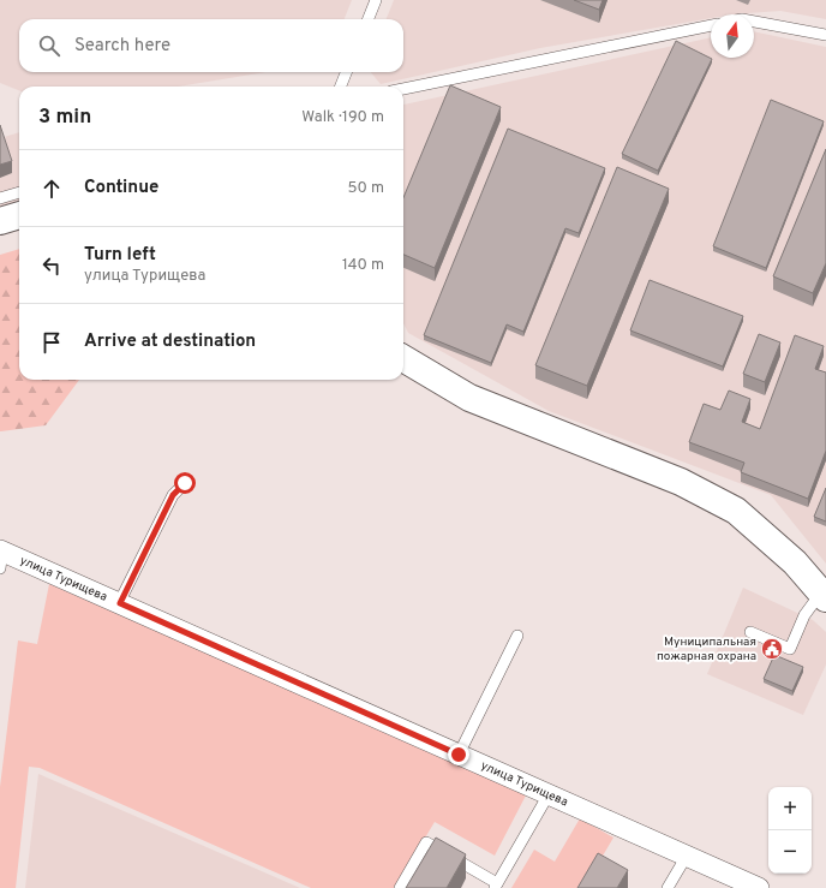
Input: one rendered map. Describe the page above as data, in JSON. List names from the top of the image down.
{
  "streets": {
    "street": ["улица Турищева"]
  },
  "places": {
    "public building": ["Муниципальная пожарная охрана"]
  },
  "north": "top",
  "page": {
    "search": "Search here",
    "heading": ["3 min", "Walk · 190 m"],
    "list": [
      ["Continue", "50 m"],
      ["Turn left", "улица Турищева", "140 m"],
      "Arrive at destination"
    ],
    "map_buttons": ["+", "−"]
  }
}
